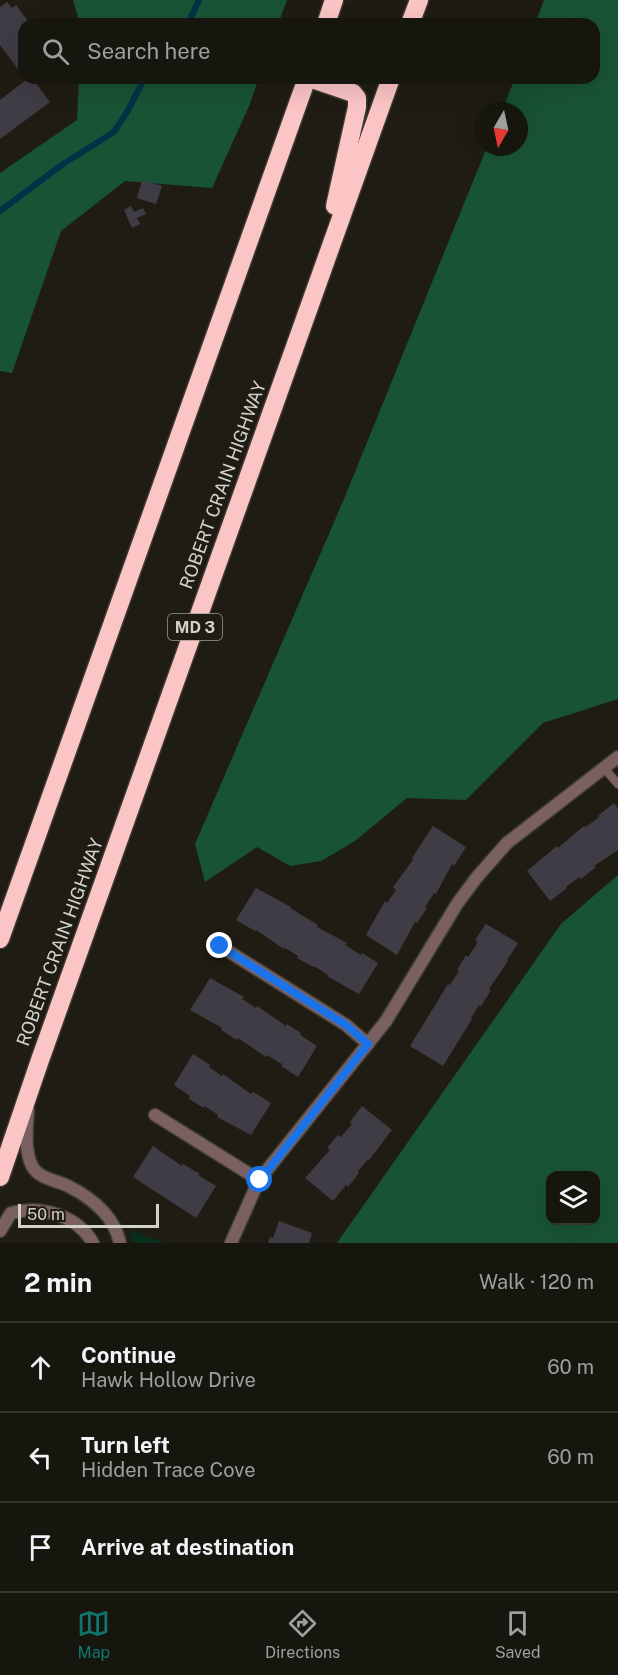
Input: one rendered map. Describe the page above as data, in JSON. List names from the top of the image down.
{
  "streets": {
    "highway": ["ROBERT CRAIN HIGHWAY", "MD 3"]
  },
  "scale_bar": "50 m",
  "north": "bottom",
  "page": {
    "search": "Search here",
    "scale": "50 m",
    "heading": ["2 min", "Walk · 120 m"],
    "list": [
      ["Continue", "Hawk Hollow Drive", "60 m"],
      ["Turn left", "Hidden Trace Cove", "60 m"],
      "Arrive at destination"
    ],
    "nav": ["Map", "Directions", "Saved"]
  }
}
